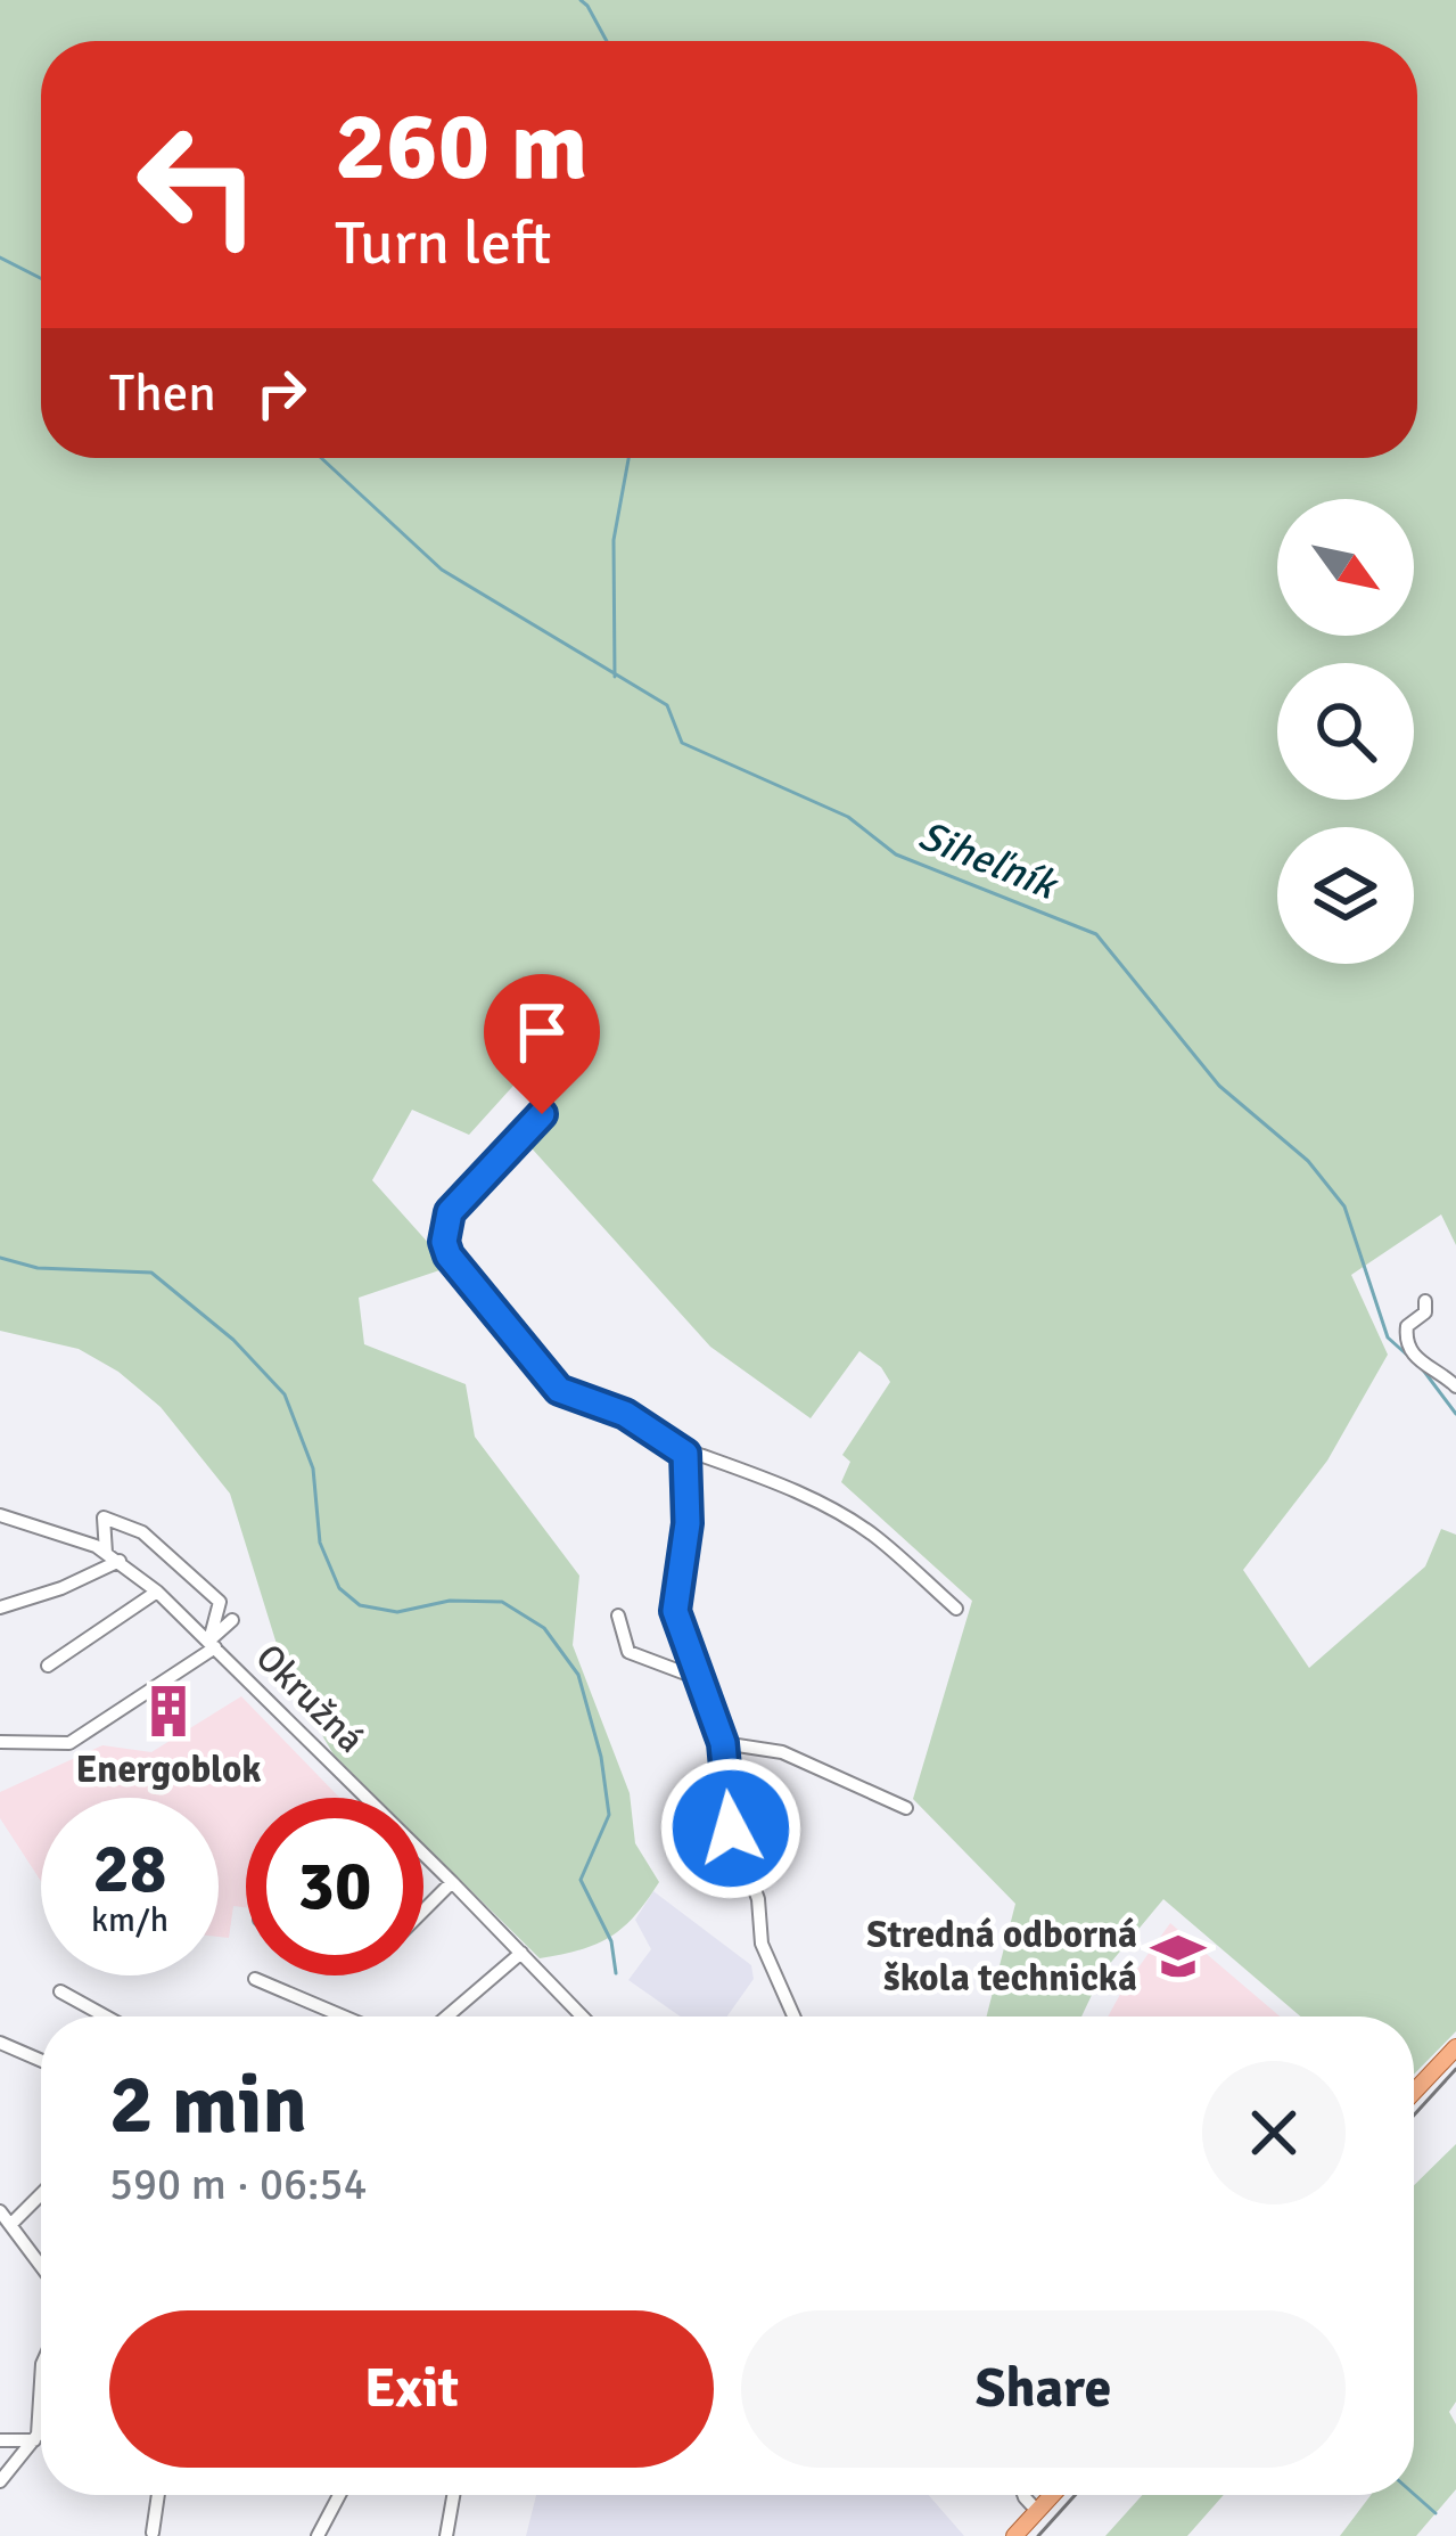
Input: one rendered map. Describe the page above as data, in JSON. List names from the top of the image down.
{
  "streets": {
    "street": ["Okružná"]
  },
  "water": ["Siheľník"],
  "places": {
    "building": ["Energoblok"],
    "school or university": ["Stredná odborná škola technická"]
  },
  "north": "bottom right",
  "page": {
    "turn": ["260 m", "Turn left"],
    "then": "Then",
    "speed": "28 km/h",
    "limit": "30",
    "heading": ["2 min", "590 m · 06:54"],
    "buttons": ["Exit", "Share"]
  }
}
